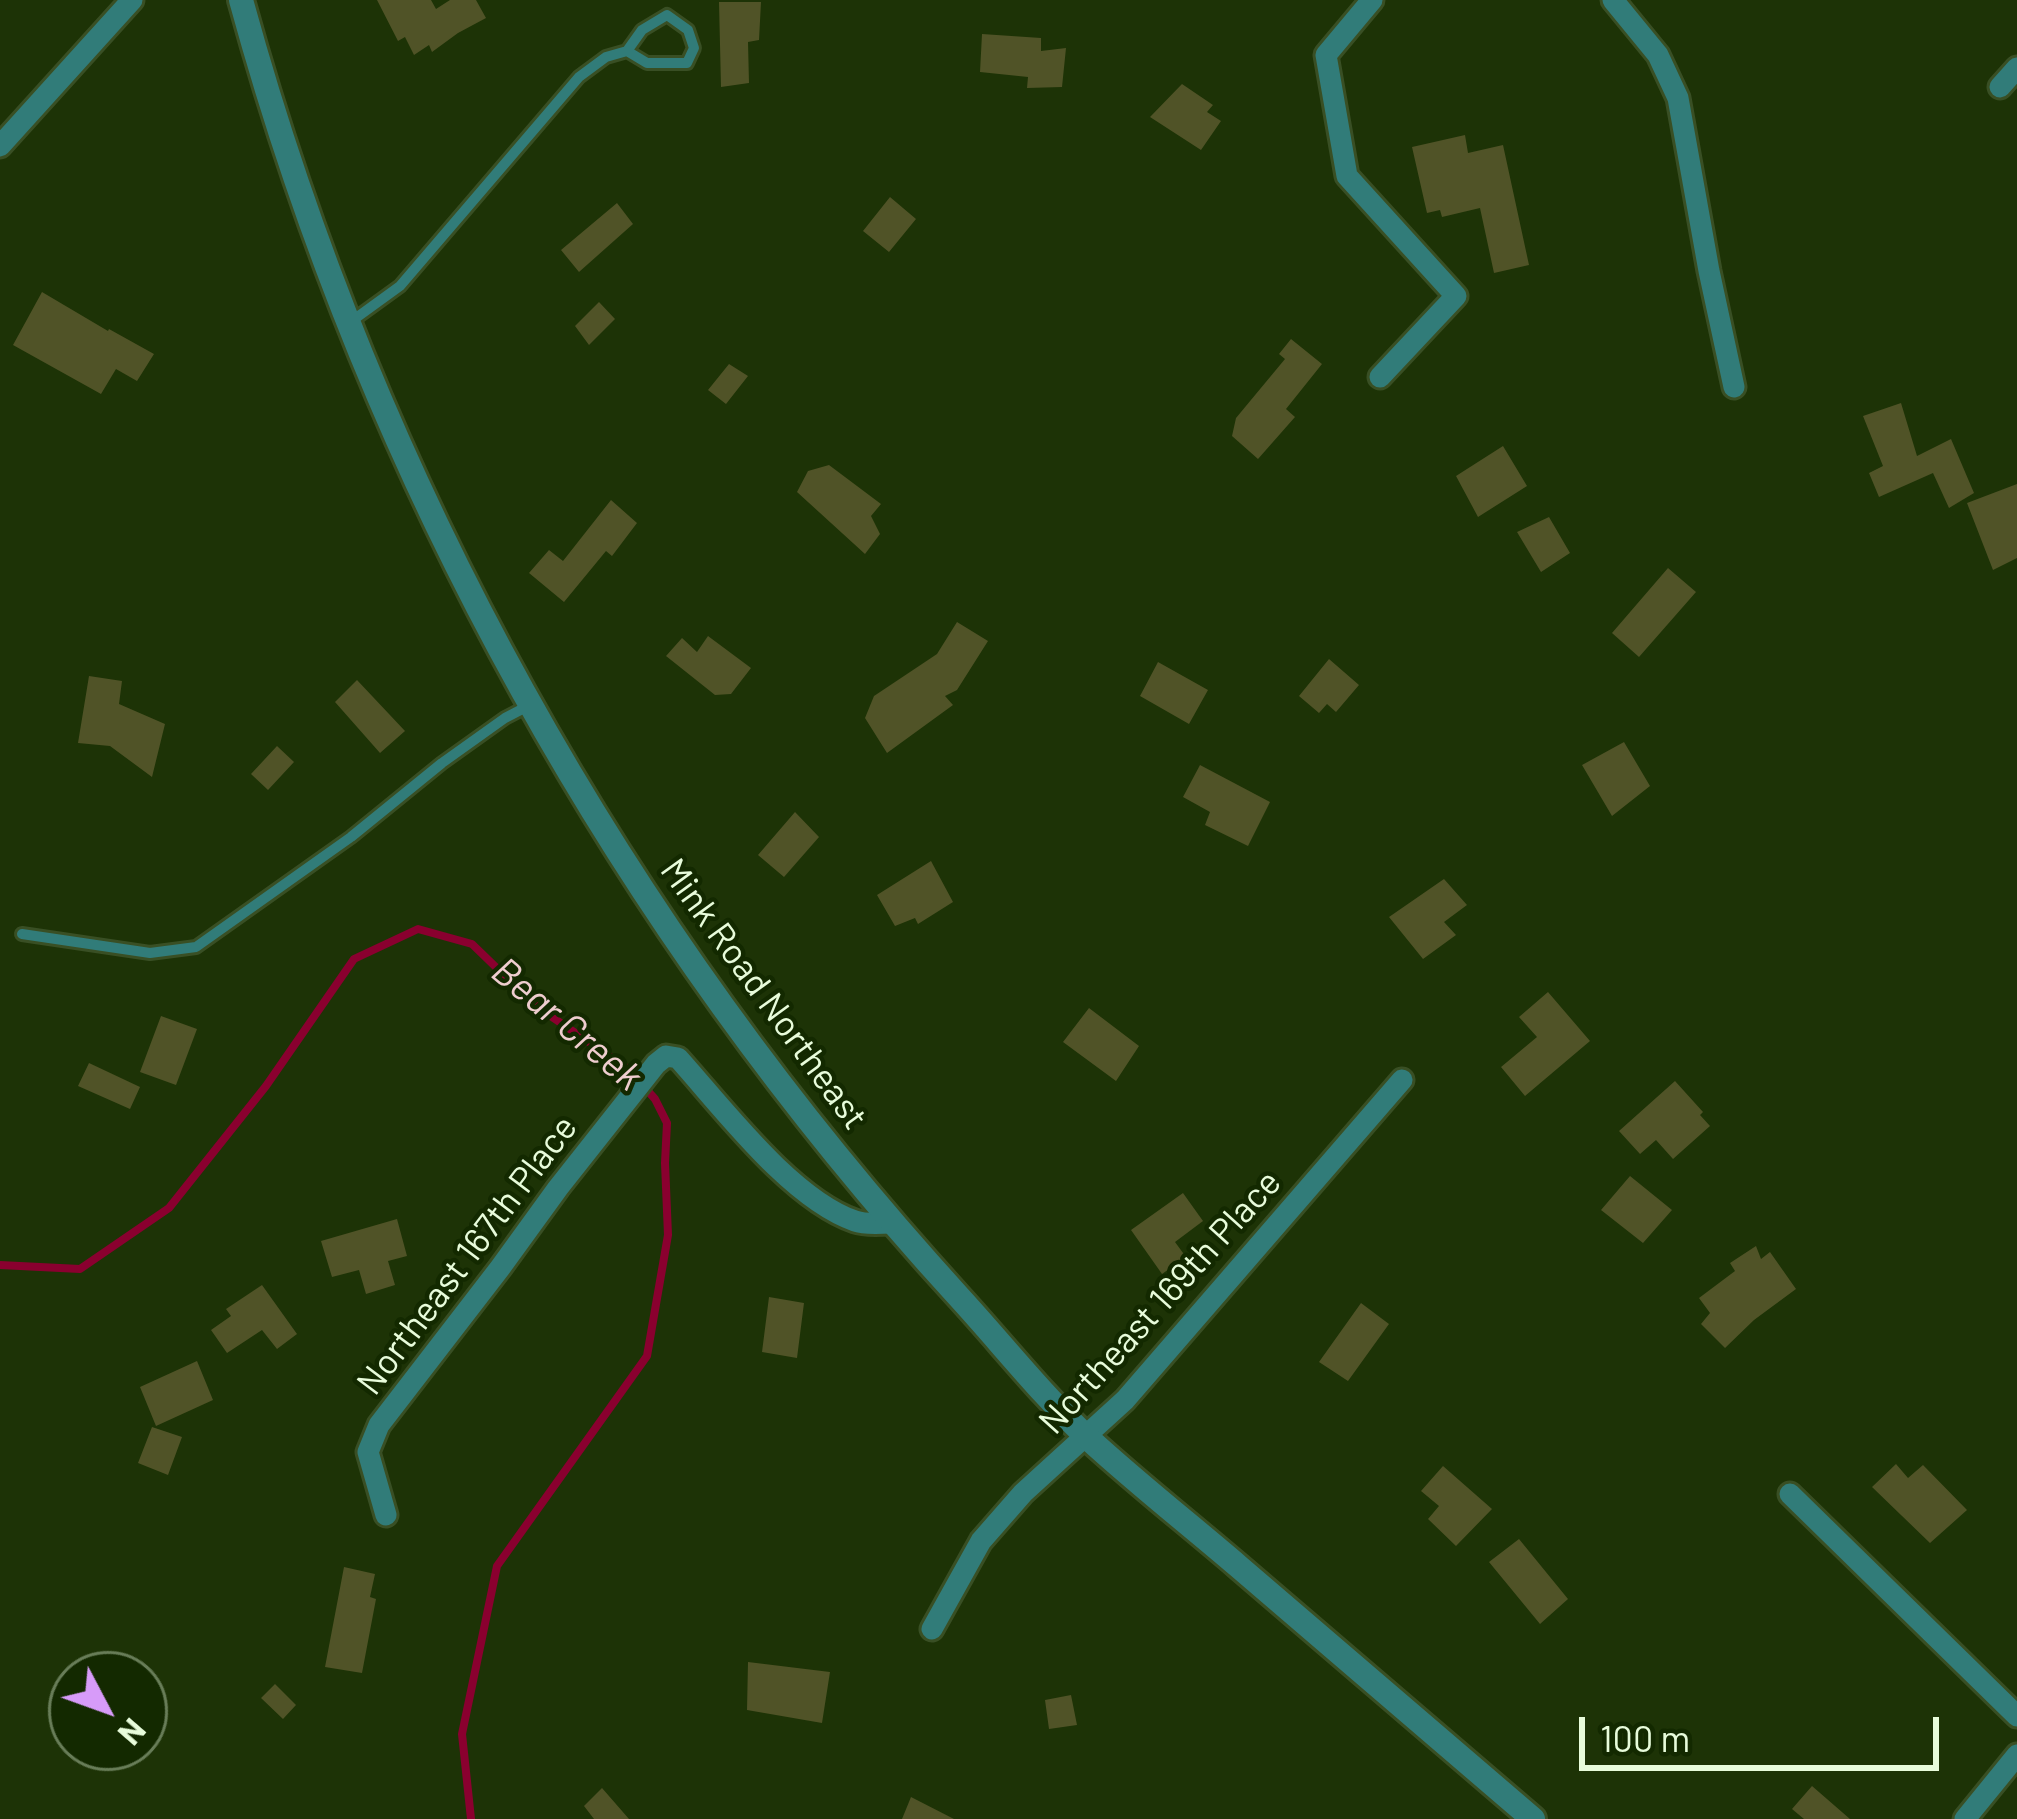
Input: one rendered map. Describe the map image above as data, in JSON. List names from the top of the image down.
{
  "streets": {
    "street": ["Mink Road Northeast", "Northeast 167th Place", "Northeast 169th Place"]
  },
  "crossings": [
    ["Mink Road Northeast", "Northeast 167th Place"],
    ["Mink Road Northeast", "Northeast 169th Place"]
  ],
  "water": ["Bear Creek"],
  "scale_bar": "100 m",
  "north": "bottom right"
}
